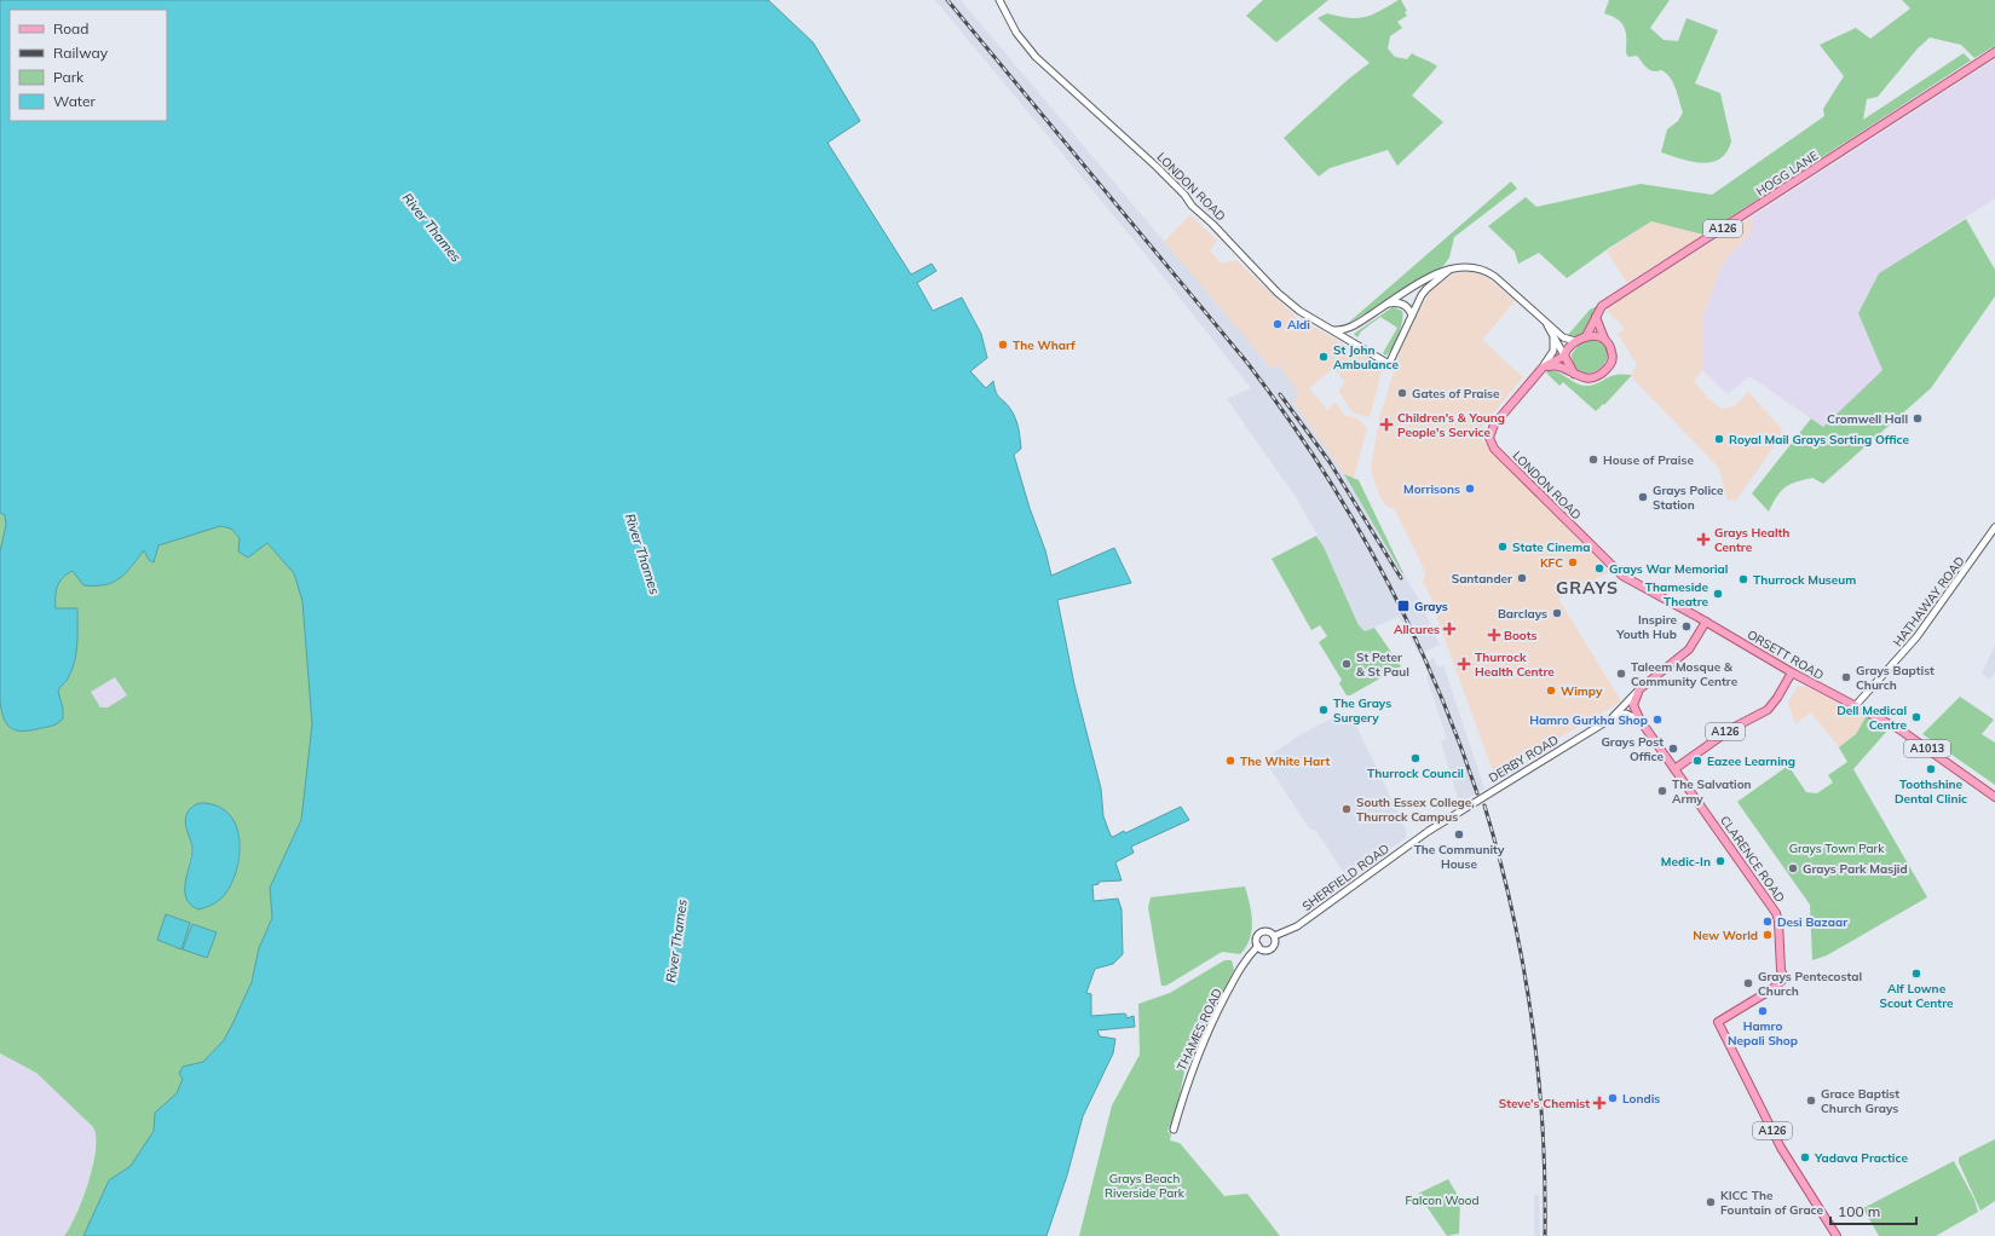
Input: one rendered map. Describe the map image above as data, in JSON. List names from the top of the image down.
{
  "streets": {
    "main road": [
      "HOGG LANE",
      "LONDON ROAD",
      "A126",
      "ORSETT ROAD",
      "A1013",
      "CLARENCE ROAD"
    ],
    "street": [
      "HATHAWAY ROAD",
      "DERBY ROAD",
      "SHERFIELD ROAD",
      "THAMES ROAD"
    ]
  },
  "crossings": [
    ["LONDON ROAD", "ORSETT ROAD"],
    ["A126", "ORSETT ROAD"],
    ["A126", "CLARENCE ROAD"],
    ["HATHAWAY ROAD", "ORSETT ROAD"],
    ["DERBY ROAD", "SHERFIELD ROAD"],
    ["SHERFIELD ROAD", "THAMES ROAD"]
  ],
  "districts": ["GRAYS"],
  "water": ["River Thames"],
  "parks": ["Grays Town Park", "Grays Beach Riverside Park", "Falcon Wood"],
  "places": {
    "other": [
      "Aldi",
      "The Wharf",
      "St John Ambulance",
      "Gates of Praise",
      "Cromwell Hall",
      "Royal Mail Grays Sorting Office",
      "House of Praise",
      "Morrisons",
      "Grays Police Station",
      "State Cinema",
      "KFC",
      "Grays War Memorial",
      "Santander",
      "Thurrock Museum",
      "Thameside Theatre",
      "Barclays",
      "Inspire Youth Hub",
      "St Peter & St Paul",
      "Taleem Mosque & Community Centre",
      "Grays Baptist Church",
      "Wimpy",
      "The Grays Surgery",
      "Dell Medical Centre",
      "Hamro Gurkha Shop",
      "Grays Post Office",
      "Thurrock Council",
      "The White Hart",
      "Eazee Learning",
      "Toothshine Dental Clinic",
      "The Salvation Army",
      "South Essex College, Thurrock Campus",
      "The Community House",
      "Medic-In",
      "Grays Park Masjid",
      "Desi Bazaar",
      "New World",
      "Alf Lowne Scout Centre",
      "Grays Pentecostal Church",
      "Hamro Nepali Shop",
      "Londis",
      "Grace Baptist Church Grays",
      "Yadava Practice",
      "KICC The Fountain of Grace"
    ],
    "health": [
      "Children's & Young People's Service",
      "Grays Health Centre",
      "Allcures",
      "Boots",
      "Thurrock Health Centre",
      "Steve's Chemist"
    ],
    "transit": ["Grays"]
  },
  "legend": [
    "Road",
    "Railway",
    "Park",
    "Water"
  ],
  "scale_bar": "100 m"
}
